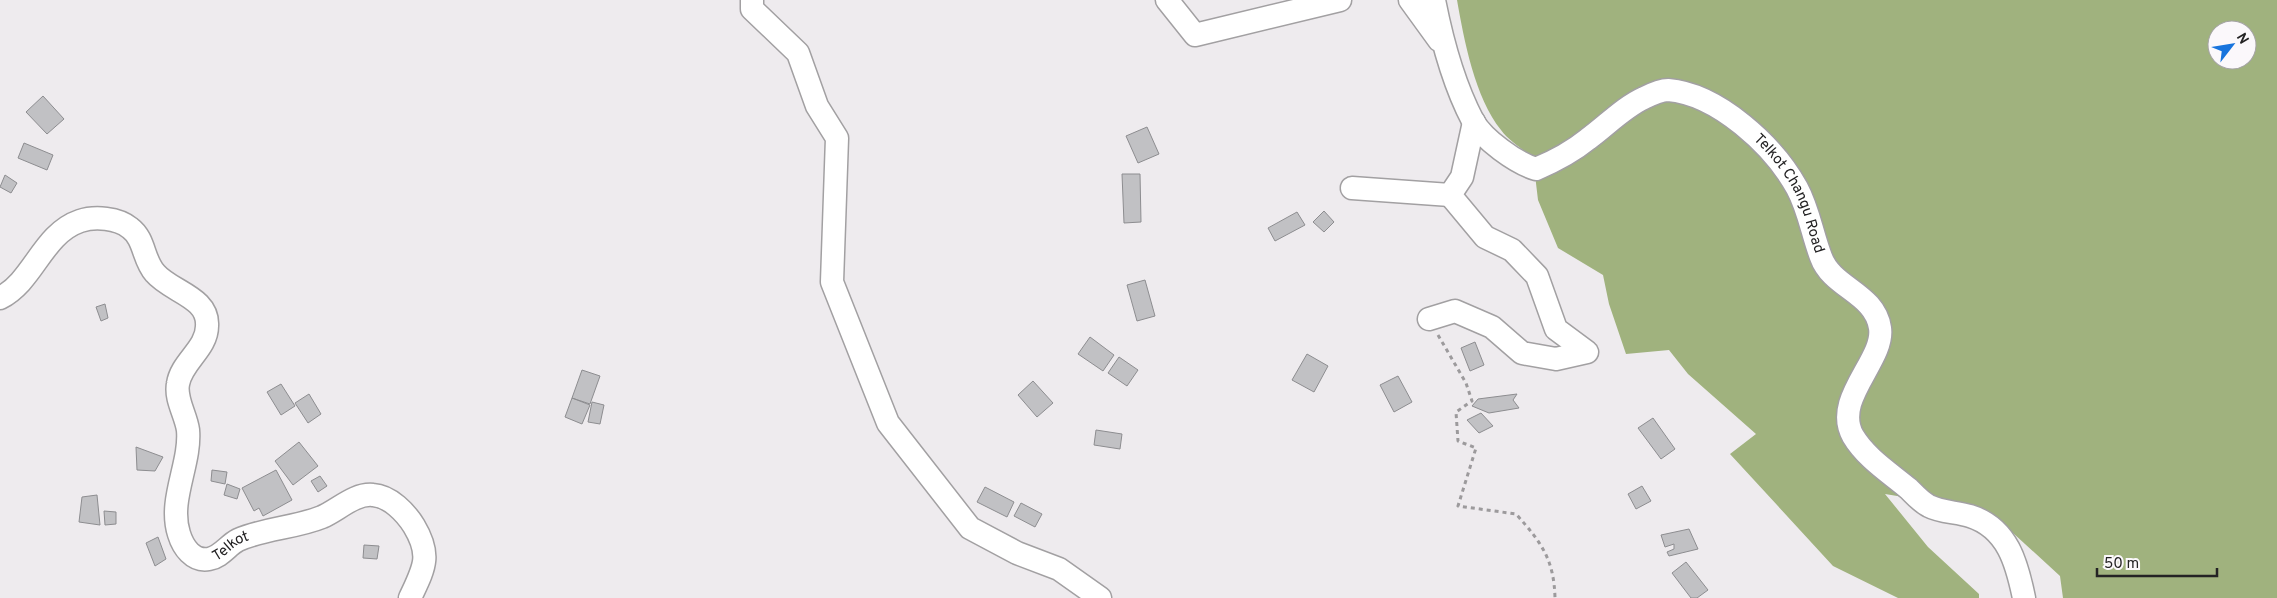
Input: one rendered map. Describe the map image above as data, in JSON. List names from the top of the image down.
{
  "streets": {
    "street": ["Telkot Changu Road", "Telkot"]
  },
  "scale_bar": "50 m",
  "north": "top right"
}
